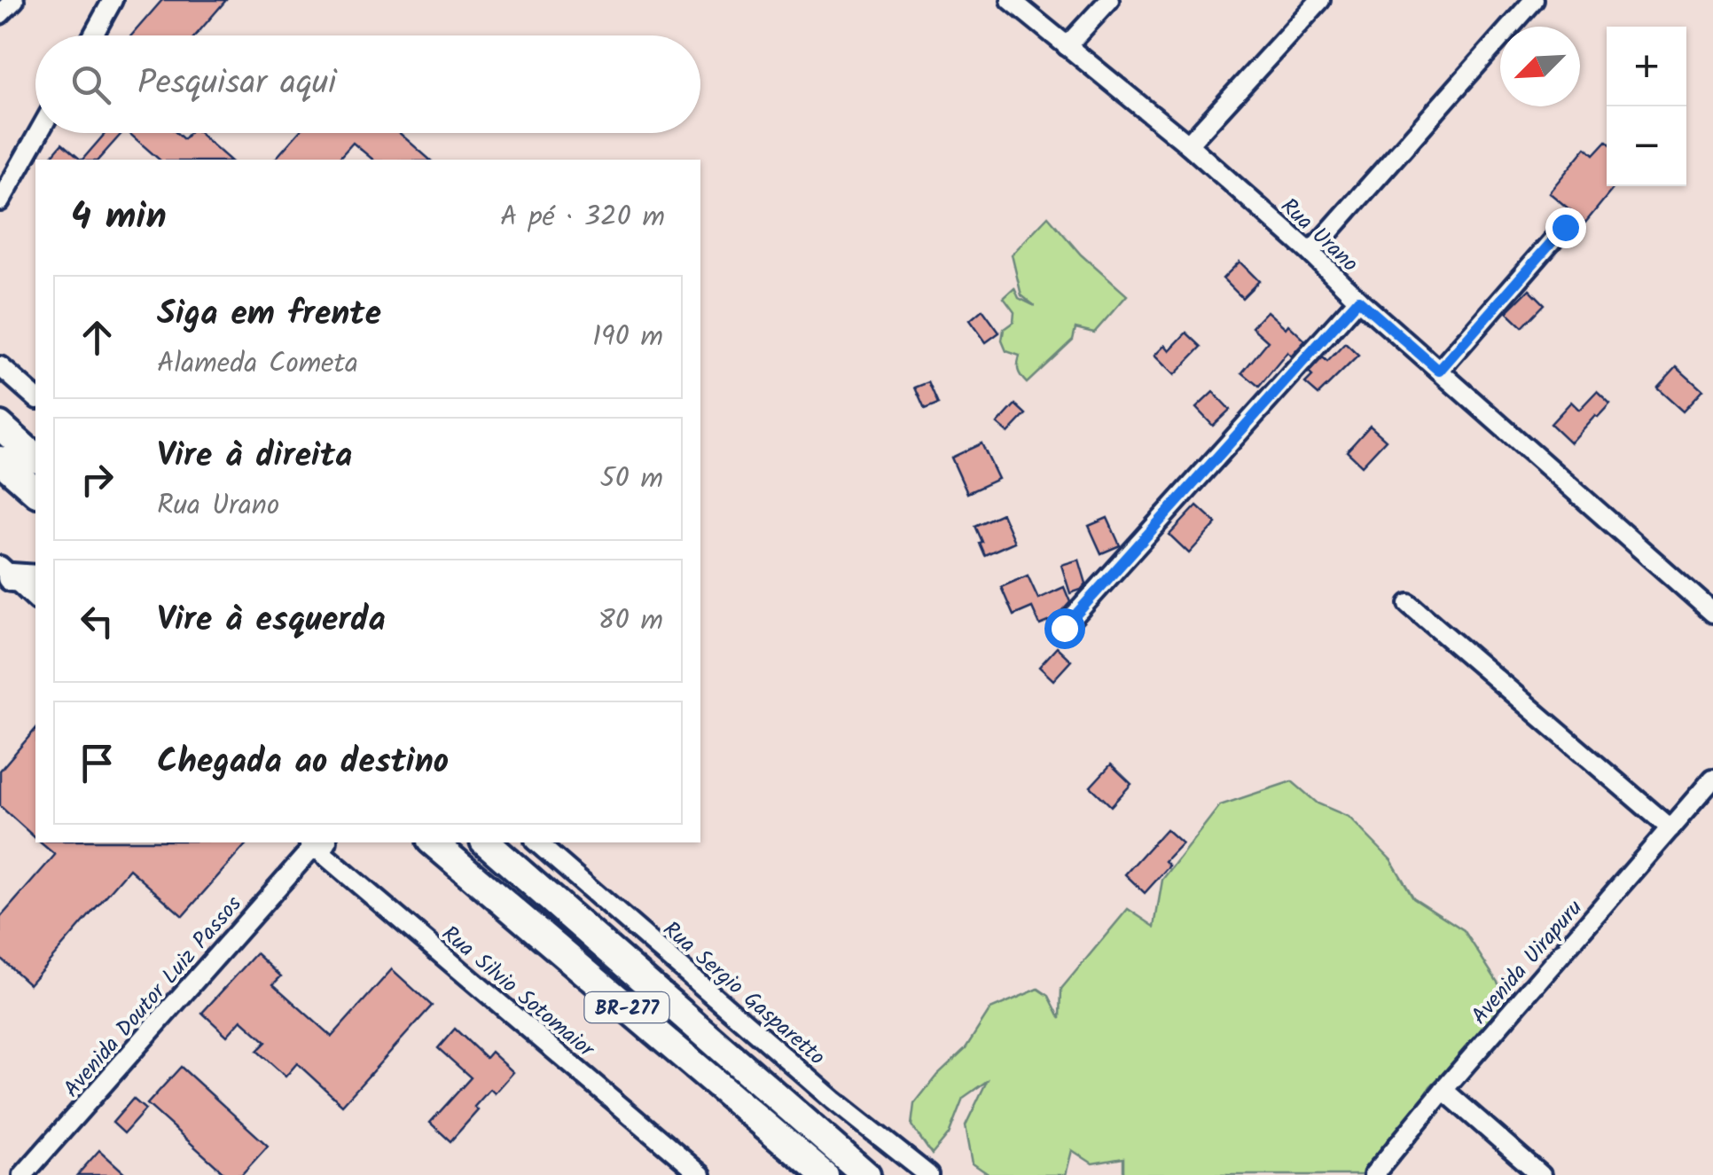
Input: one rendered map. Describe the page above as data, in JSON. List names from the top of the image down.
{
  "streets": {
    "highway": ["BR-277"],
    "street": [
      "Rua Urano",
      "Avenida Uirapuru",
      "Rua Silvio Sotomaior",
      "Rua Sergio Gasparetto",
      "Avenida Doutor Luiz Passos"
    ]
  },
  "crossings": [
    ["Rua Silvio Sotomaior", "Avenida Doutor Luiz Passos"]
  ],
  "north": "bottom left",
  "page": {
    "map_buttons": ["+", "−"],
    "search": "Pesquisar aqui",
    "heading": ["4 min", "A pé · 320 m"],
    "list": [
      ["Siga em frente", "Alameda Cometa", "190 m"],
      ["Vire à direita", "Rua Urano", "50 m"],
      ["Vire à esquerda", "80 m"],
      "Chegada ao destino"
    ]
  }
}
